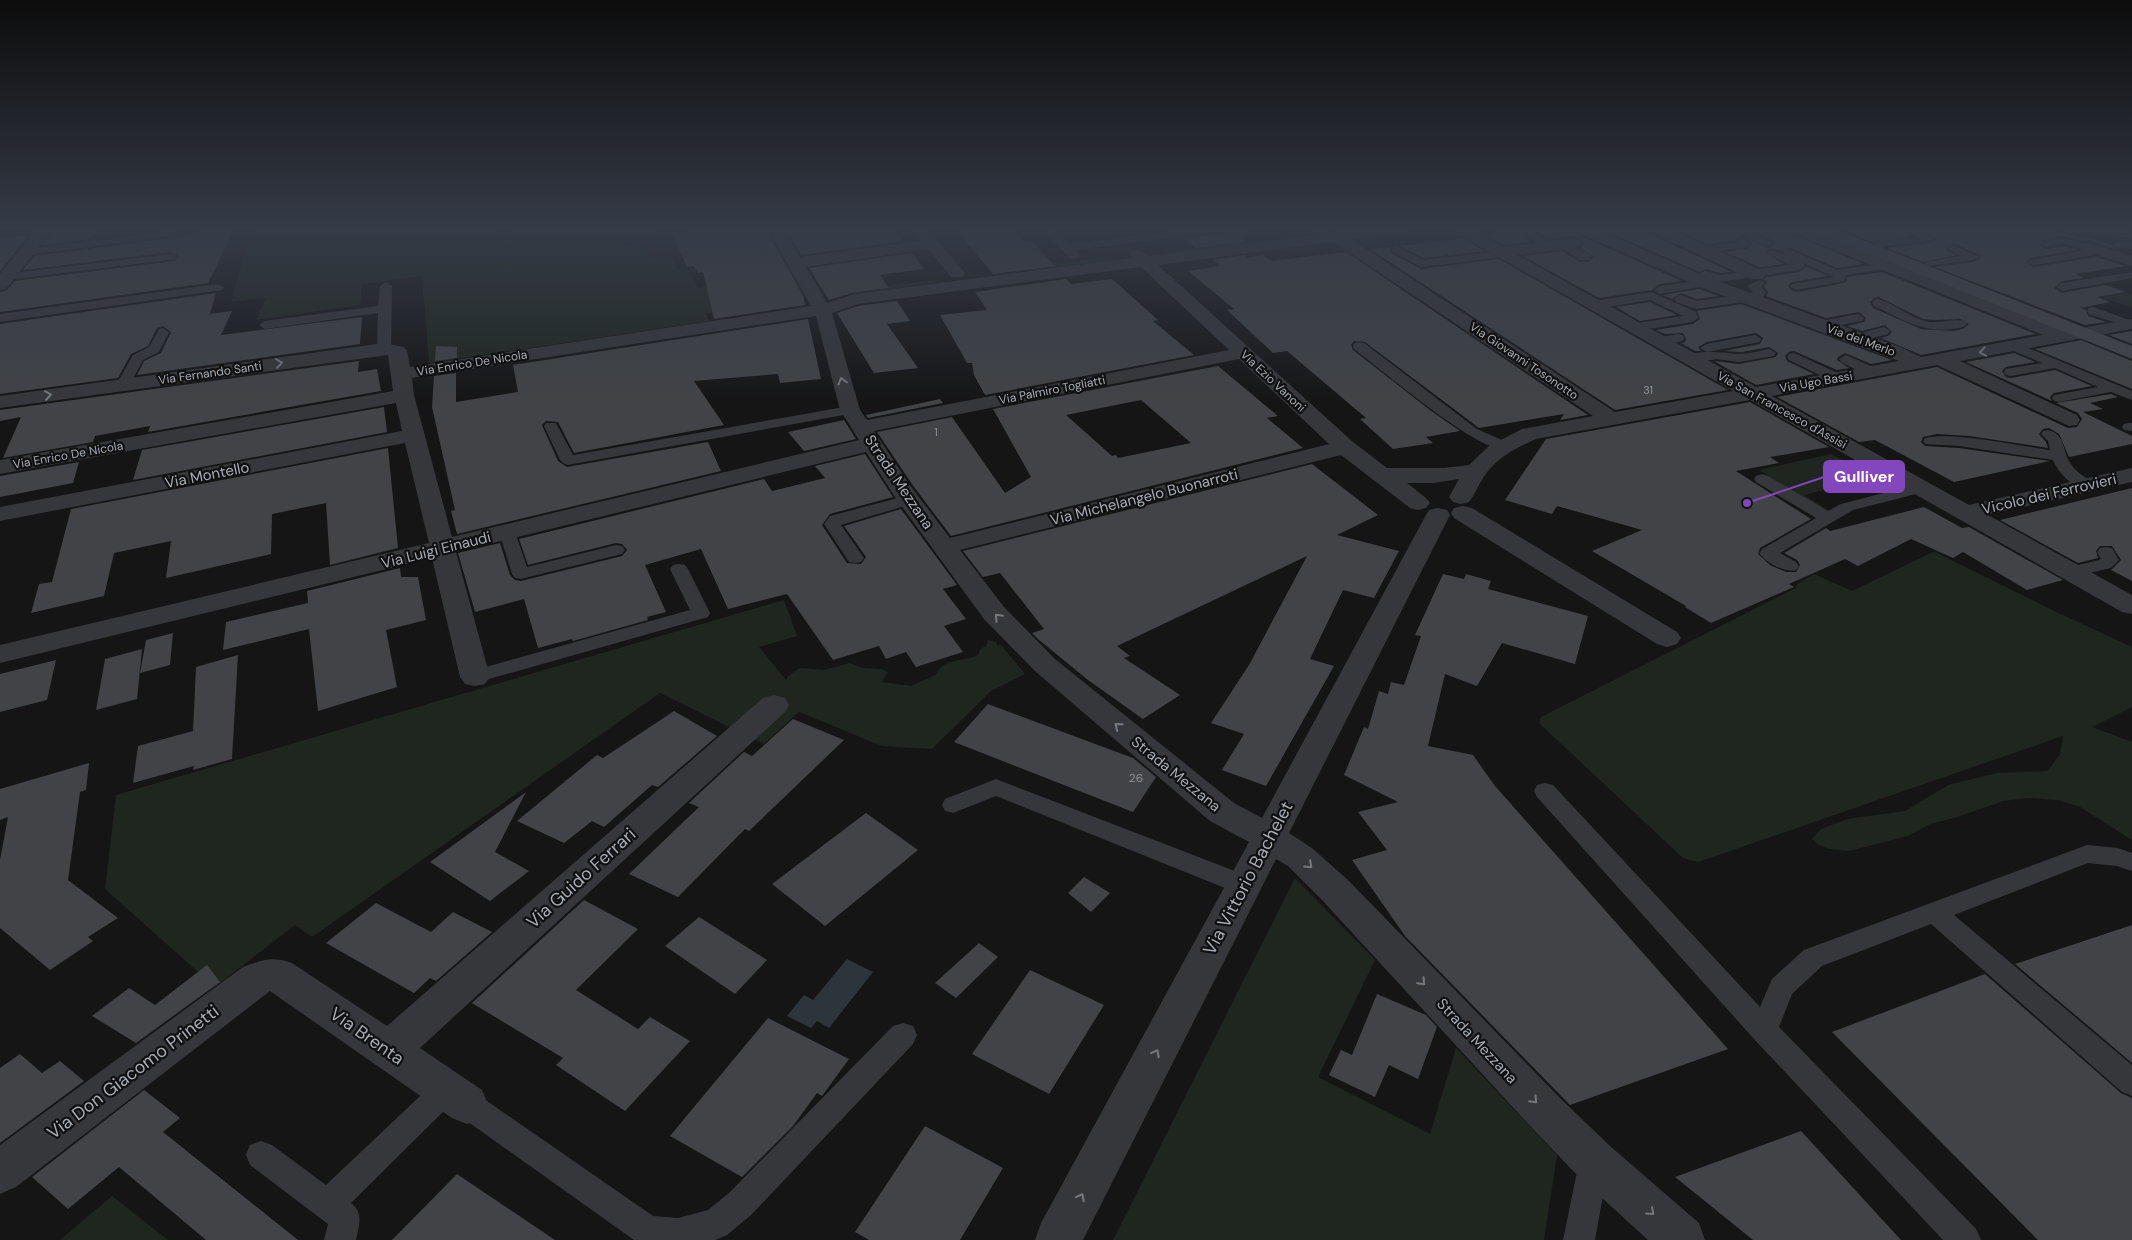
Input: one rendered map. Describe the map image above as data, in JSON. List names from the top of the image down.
{
  "streets": {
    "street": [
      "Via del Merlo",
      "Via Giovanni Tosonotto",
      "Via Enrico De Nicola",
      "Via Fernando Santi",
      "Via Ezio Vanoni",
      "Via Ugo Bassi",
      "Via Palmiro Togliatti",
      "Via San Francesco d'Assisi",
      "Via Montello",
      "Strada Mezzana",
      "Vicolo dei Ferrovieri",
      "Via Michelangelo Buonarroti",
      "Via Luigi Einaudi",
      "Via Guido Ferrari",
      "Via Vittorio Bachelet",
      "Via Brenta",
      "Via Don Giacomo Prinetti"
    ]
  },
  "crossings": [
    ["Via del Merlo", "Via Ugo Bassi"],
    ["Via Giovanni Tosonotto", "Via Ugo Bassi"],
    ["Via Enrico De Nicola", "Strada Mezzana"],
    ["Via Ezio Vanoni", "Via Palmiro Togliatti"],
    ["Via Ezio Vanoni", "Via Michelangelo Buonarroti"],
    ["Via Ezio Vanoni", "Via Vittorio Bachelet"],
    ["Via Ugo Bassi", "Via San Francesco d'Assisi"],
    ["Via Ugo Bassi", "Via Vittorio Bachelet"],
    ["Via Palmiro Togliatti", "Strada Mezzana"],
    ["Via Palmiro Togliatti", "Via Luigi Einaudi"],
    ["Via San Francesco d'Assisi", "Vicolo dei Ferrovieri"],
    ["Strada Mezzana", "Via Michelangelo Buonarroti"],
    ["Strada Mezzana", "Via Luigi Einaudi"],
    ["Strada Mezzana", "Via Vittorio Bachelet"],
    ["Via Guido Ferrari", "Via Brenta"],
    ["Via Brenta", "Via Don Giacomo Prinetti"]
  ],
  "one_way": ["Via Fernando Santi", "Via Vittorio Bachelet"],
  "places": ["Gulliver"],
  "house_numbers": ["31", "1", "26"]
}
